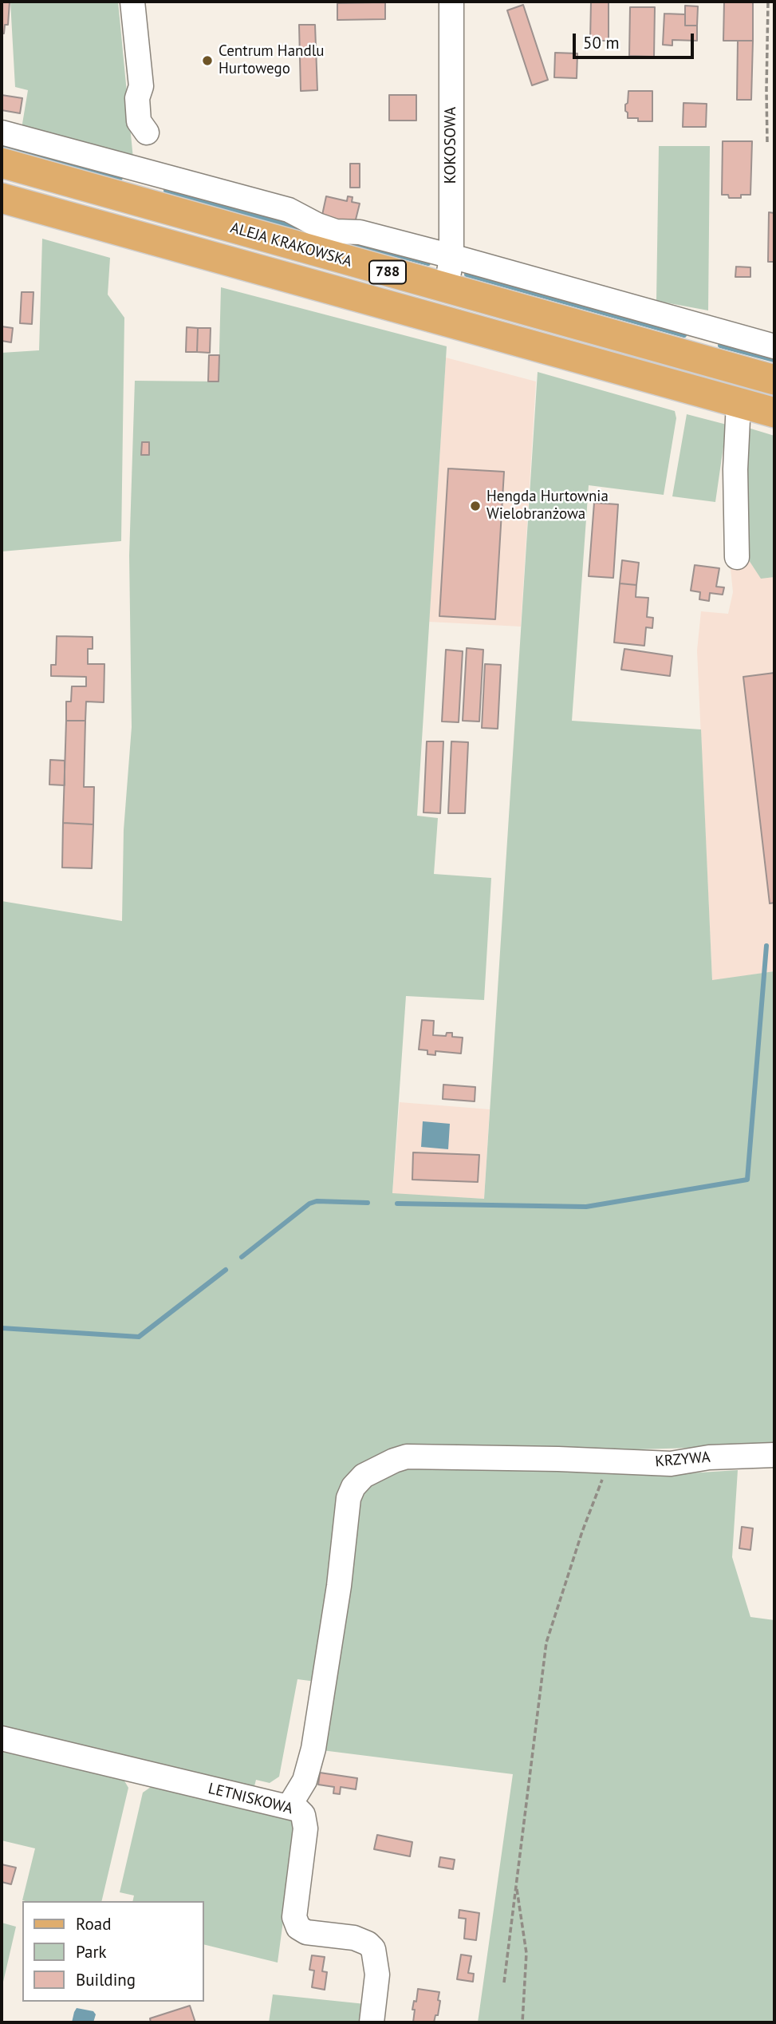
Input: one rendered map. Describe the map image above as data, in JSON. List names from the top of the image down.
{
  "streets": {
    "main road": ["ALEJA KRAKOWSKA", "788"],
    "street": ["KOKOSOWA", "KRZYWA", "LETNISKOWA"]
  },
  "crossings": [
    ["KOKOSOWA", "ALEJA KRAKOWSKA"],
    ["KRZYWA", "LETNISKOWA"]
  ],
  "places": ["Centrum Handlu Hurtowego", "Hengda Hurtownia Wielobranżowa"],
  "legend": ["Road", "Park", "Building"],
  "scale_bar": "50 m"
}
